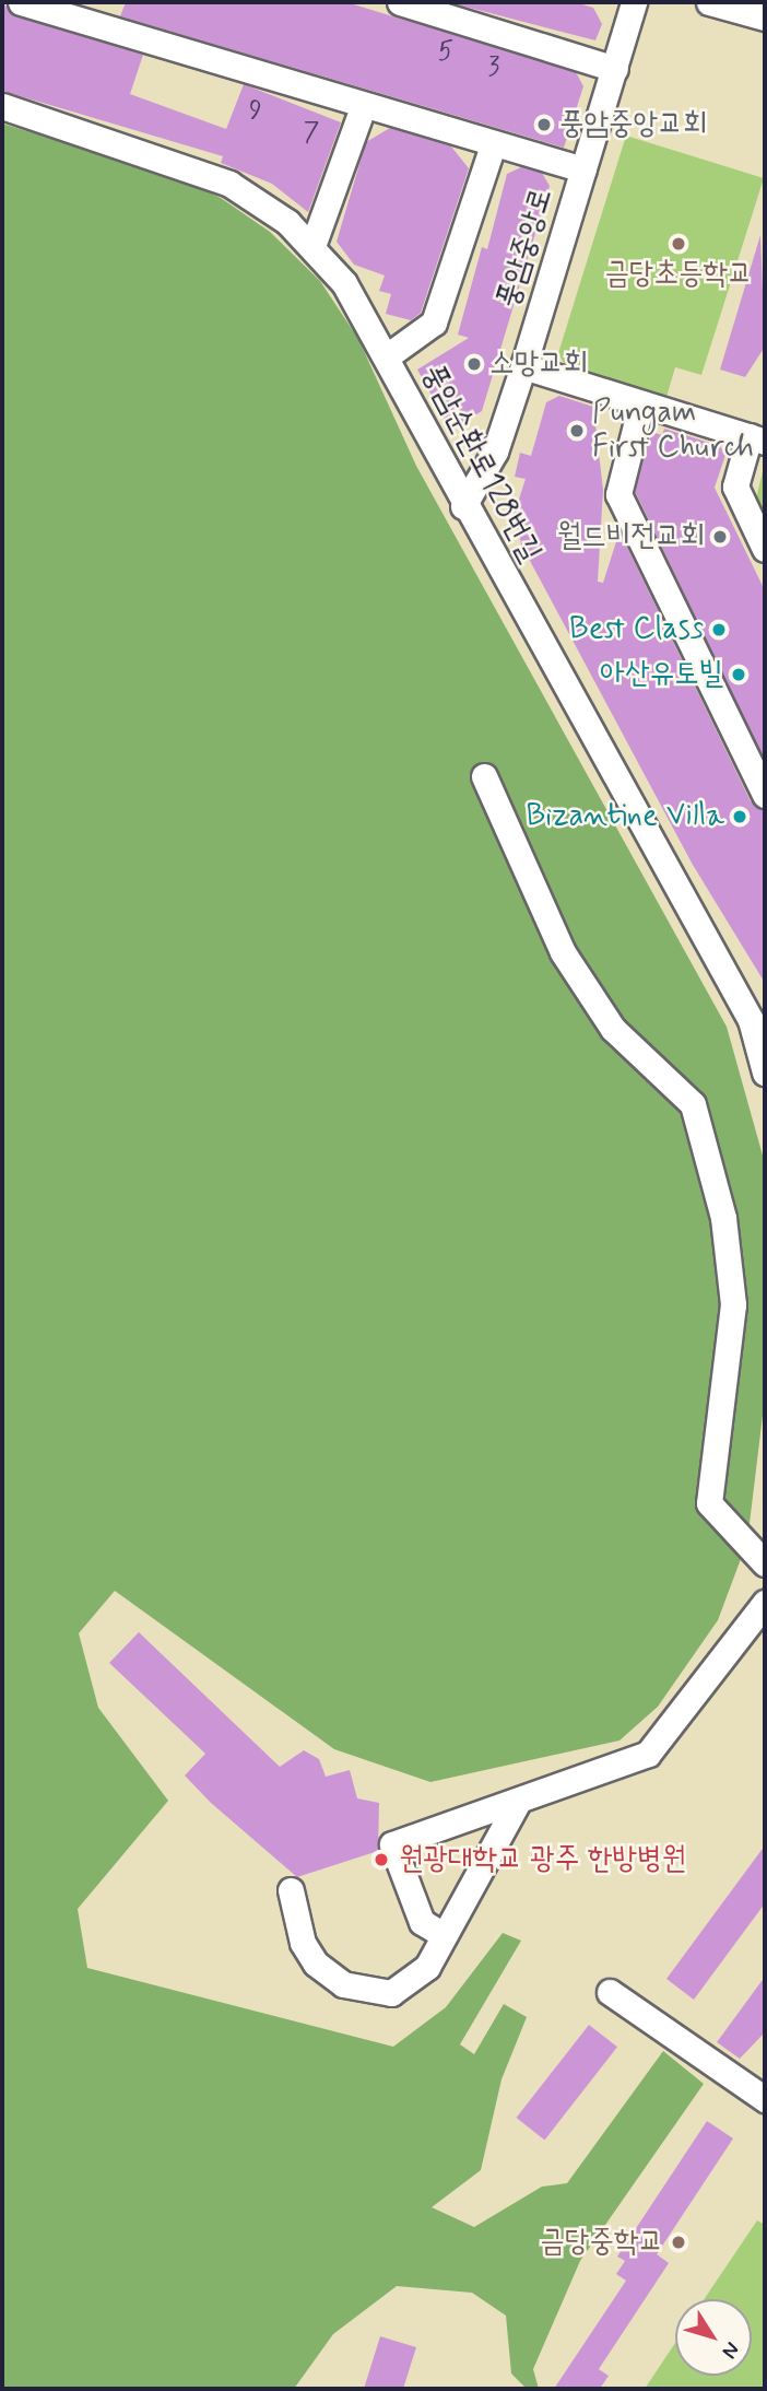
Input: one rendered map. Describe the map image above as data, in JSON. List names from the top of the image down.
{
  "streets": {
    "street": ["풍암중앙로", "풍암순환로128번길"]
  },
  "crossings": [
    ["풍암중앙로", "풍암순환로128번길"]
  ],
  "places": [
    "풍암중앙교회",
    "금당초등학교",
    "소망교회",
    "Pungam First Church",
    "월드비전교회",
    "Best Class",
    "아산유토빌",
    "Bizantine Villa",
    "원광대학교 광주 한방병원",
    "금당중학교"
  ],
  "house_numbers": [
    "5",
    "3",
    "9",
    "7"
  ],
  "north": "bottom right"
}
